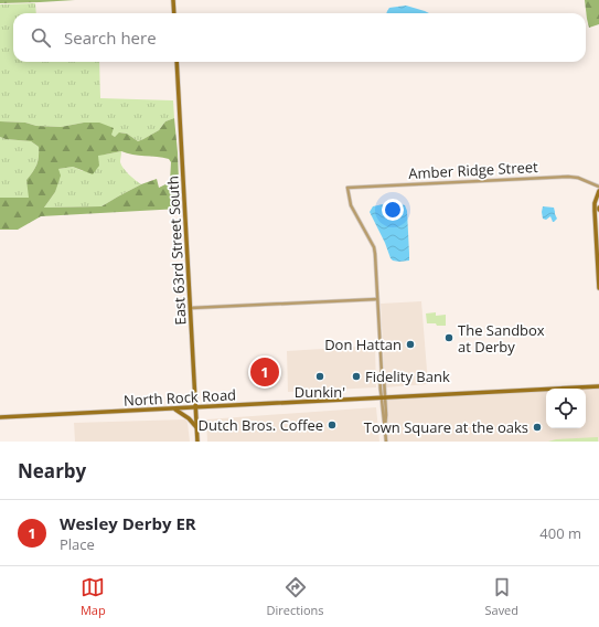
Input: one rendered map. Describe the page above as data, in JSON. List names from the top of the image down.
{
  "streets": {
    "main road": ["East 63rd Street South", "North Rock Road"],
    "street": ["Amber Ridge Street"]
  },
  "crossings": [
    ["East 63rd Street South", "North Rock Road"]
  ],
  "places": [
    "The Sandbox at Derby",
    "Don Hattan",
    "Dunkin'",
    "Fidelity Bank",
    "Dutch Bros. Coffee",
    "Town Square at the oaks"
  ],
  "page": {
    "search": "Search here",
    "pins": "1",
    "heading": "Nearby",
    "list": [
      {
        "mark": "1",
        "name": "Wesley Derby ER",
        "note": "Place",
        "value": "400 m"
      }
    ],
    "nav": ["Map", "Directions", "Saved"]
  }
}
